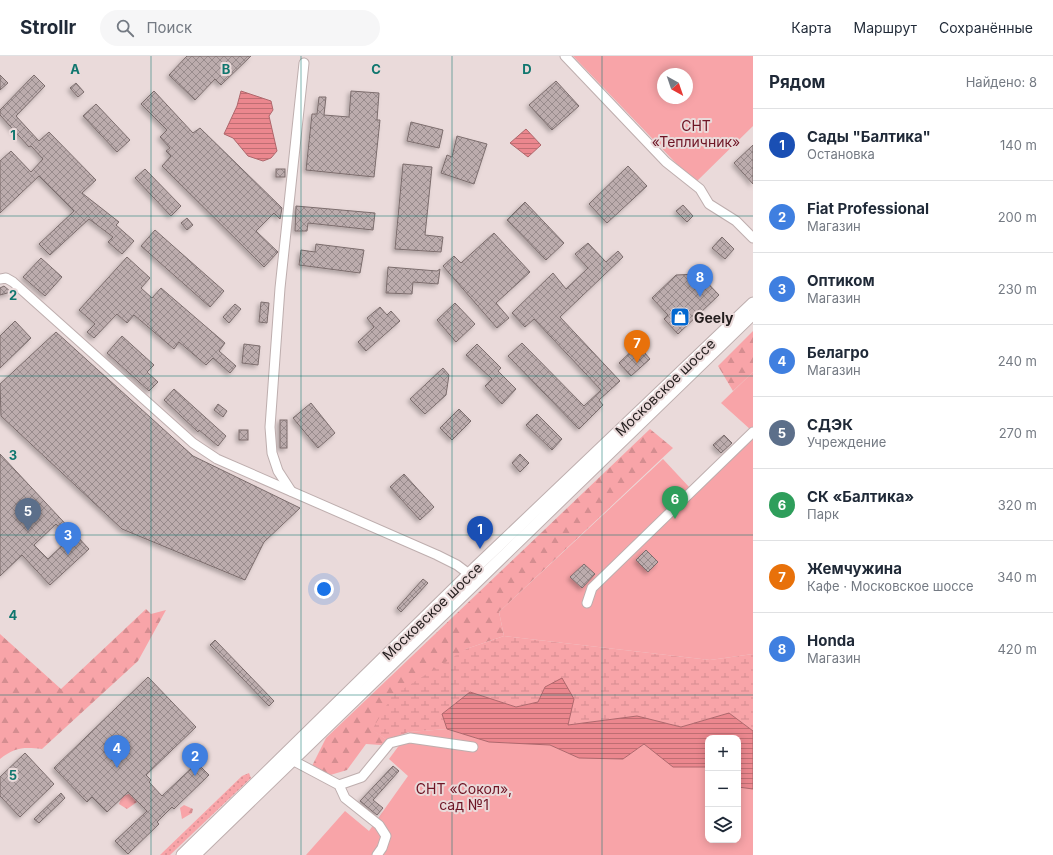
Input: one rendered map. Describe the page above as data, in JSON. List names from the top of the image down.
{
  "streets": {
    "main road": ["Московское шоссе"]
  },
  "parks": ["СНТ «Тепличник»", "СНТ «Сокол», сад №1"],
  "places": {
    "shop": ["Geely"]
  },
  "north": "bottom right",
  "page": {
    "header": "Strollr",
    "search": "Поиск",
    "nav": ["Карта", "Маршрут", "Сохранённые"],
    "heading": ["Рядом", "Найдено: 8"],
    "list": [
      {
        "mark": "1",
        "name": "Сады \"Балтика\"",
        "note": "Остановка",
        "value": "140 m"
      },
      {
        "mark": "2",
        "name": "Fiat Professional",
        "note": "Магазин",
        "value": "200 m"
      },
      {
        "mark": "3",
        "name": "Оптиком",
        "note": "Магазин",
        "value": "230 m"
      },
      {
        "mark": "4",
        "name": "Белагро",
        "note": "Магазин",
        "value": "240 m"
      },
      {
        "mark": "5",
        "name": "СДЭК",
        "note": "Учреждение",
        "value": "270 m"
      },
      {
        "mark": "6",
        "name": "СК «Балтика»",
        "note": "Парк",
        "value": "320 m"
      },
      {
        "mark": "7",
        "name": "Жемчужина",
        "note": "Кафе · Московское шоссе",
        "value": "340 m"
      },
      {
        "mark": "8",
        "name": "Honda",
        "note": "Магазин",
        "value": "420 m"
      }
    ],
    "pins": [
      "8",
      "7",
      "6",
      "5",
      "1",
      "3",
      "4",
      "2"
    ],
    "map_buttons": ["+", "−"]
  },
  "grid": {
    "columns": [
      "A",
      "B",
      "C",
      "D"
    ],
    "rows": [
      "1",
      "2",
      "3",
      "4",
      "5"
    ]
  }
}
